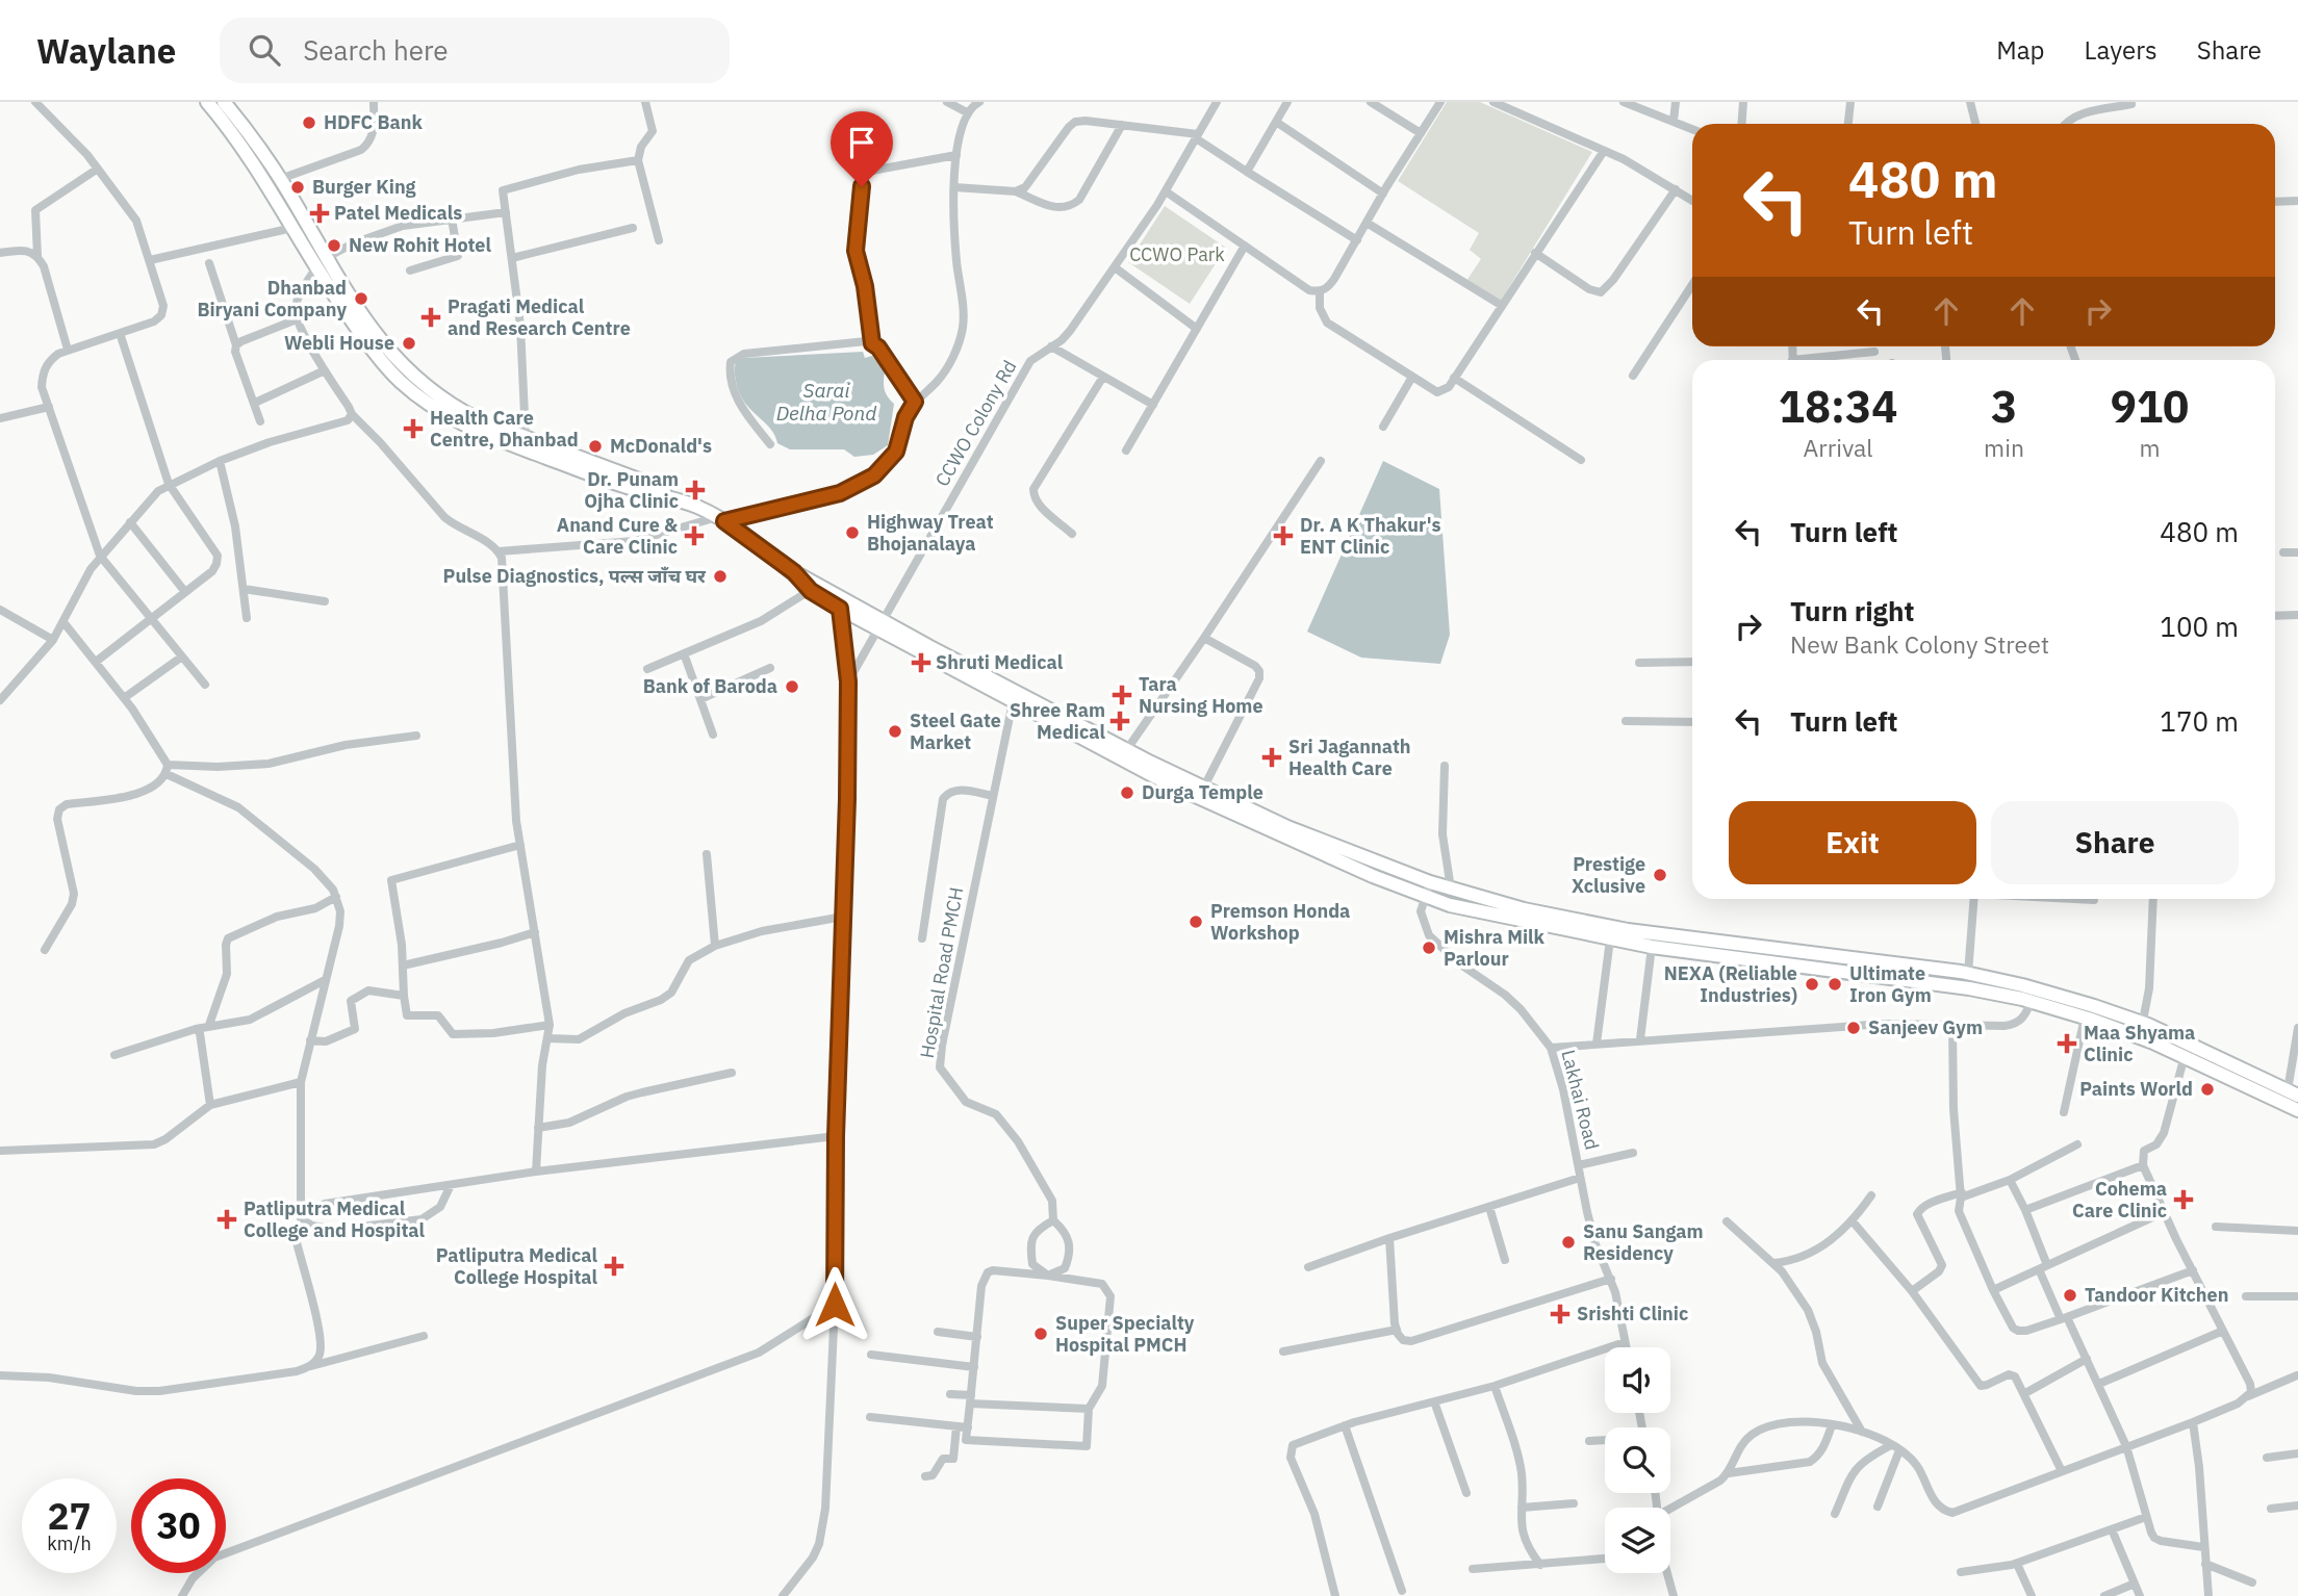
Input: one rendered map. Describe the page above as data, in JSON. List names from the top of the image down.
{
  "streets": {
    "street": ["CCWO Colony Rd", "Hospital Road PMCH", "Lakhai Road"]
  },
  "water": ["Sarai Delha Pond"],
  "parks": ["CCWO Park"],
  "places": {
    "other": [
      "HDFC Bank",
      "Burger King",
      "New Rohit Hotel",
      "Dhanbad Biryani Company",
      "Webli House",
      "McDonald's",
      "Highway Treat Bhojanalaya",
      "Pulse Diagnostics, पल्स जाँच घर",
      "Bank of Baroda",
      "Steel Gate Market",
      "Durga Temple",
      "Prestige Xclusive",
      "Premson Honda Workshop",
      "Mishra Milk Parlour",
      "NEXA (Reliable Industries)",
      "Ultimate Iron Gym",
      "Sanjeev Gym",
      "Paints World",
      "Sanu Sangam Residency",
      "Tandoor Kitchen",
      "Super Specialty Hospital PMCH"
    ],
    "health": [
      "Patel Medicals",
      "Pragati Medical and Research Centre",
      "Health Care Centre, Dhanbad",
      "Dr. Punam Ojha Clinic",
      "Anand Cure & Care Clinic",
      "Dr. A K Thakur's ENT Clinic",
      "Shruti Medical",
      "Tara Nursing Home",
      "Shree Ram Medical",
      "Sri Jagannath Health Care",
      "Maa Shyama Clinic",
      "Cohema Care Clinic",
      "Patliputra Medical College and Hospital",
      "Patliputra Medical College Hospital",
      "Srishti Clinic"
    ]
  },
  "page": {
    "header": "Waylane",
    "search": "Search here",
    "nav": ["Map", "Layers", "Share"],
    "turn": ["480 m", "Turn left"],
    "eta": [
      "18:34",
      "Arrival",
      "3",
      "min",
      "910",
      "m"
    ],
    "list": [
      {
        "name": "Turn left",
        "value": "480 m"
      },
      {
        "name": "Turn right",
        "note": "New Bank Colony Street",
        "value": "100 m"
      },
      {
        "name": "Turn left",
        "value": "170 m"
      }
    ],
    "buttons": ["Exit", "Share"],
    "speed": "27 km/h",
    "limit": "30"
  }
}
